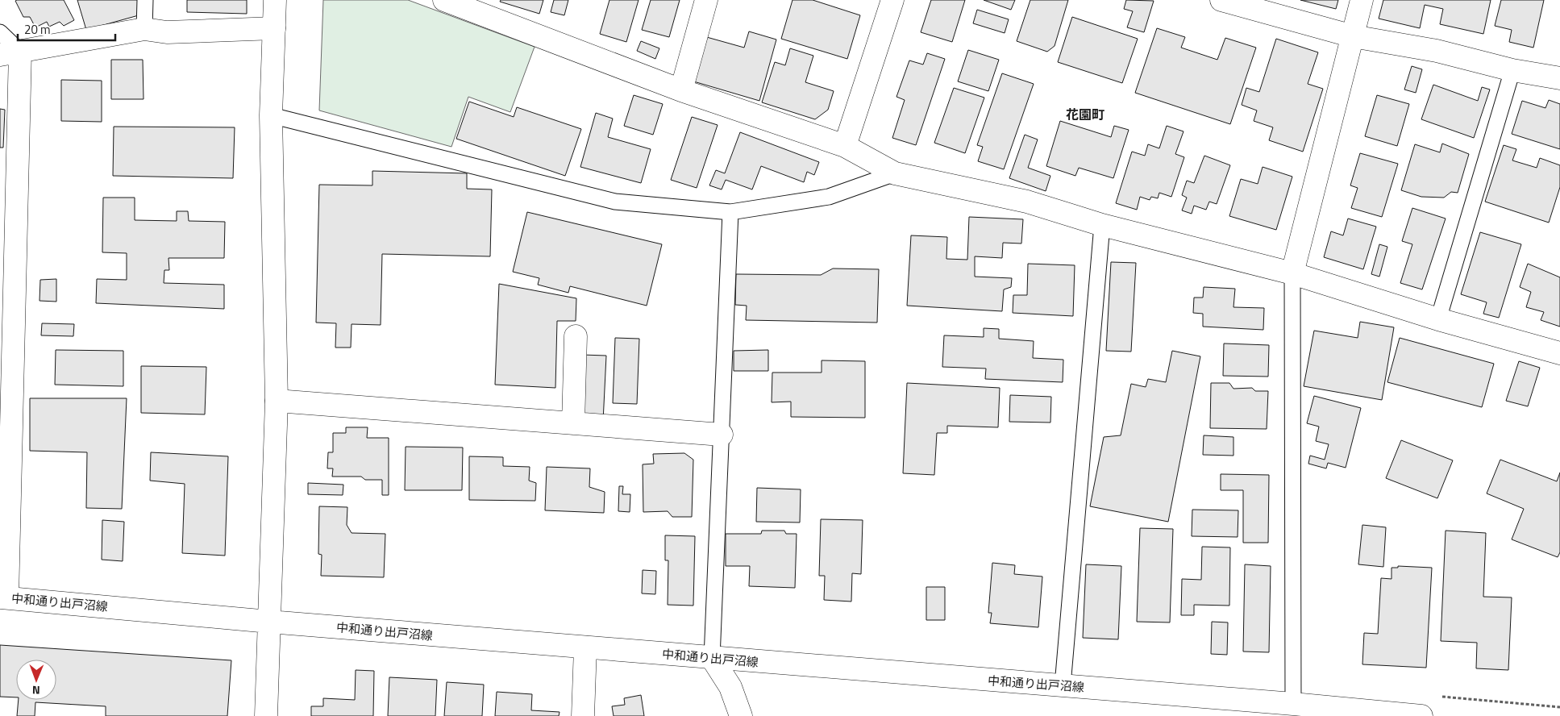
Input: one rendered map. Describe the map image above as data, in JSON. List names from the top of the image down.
{
  "streets": {
    "street": ["中和通り出戸沼線"]
  },
  "districts": ["花園町"],
  "scale_bar": "20 m",
  "north": "bottom"
}
